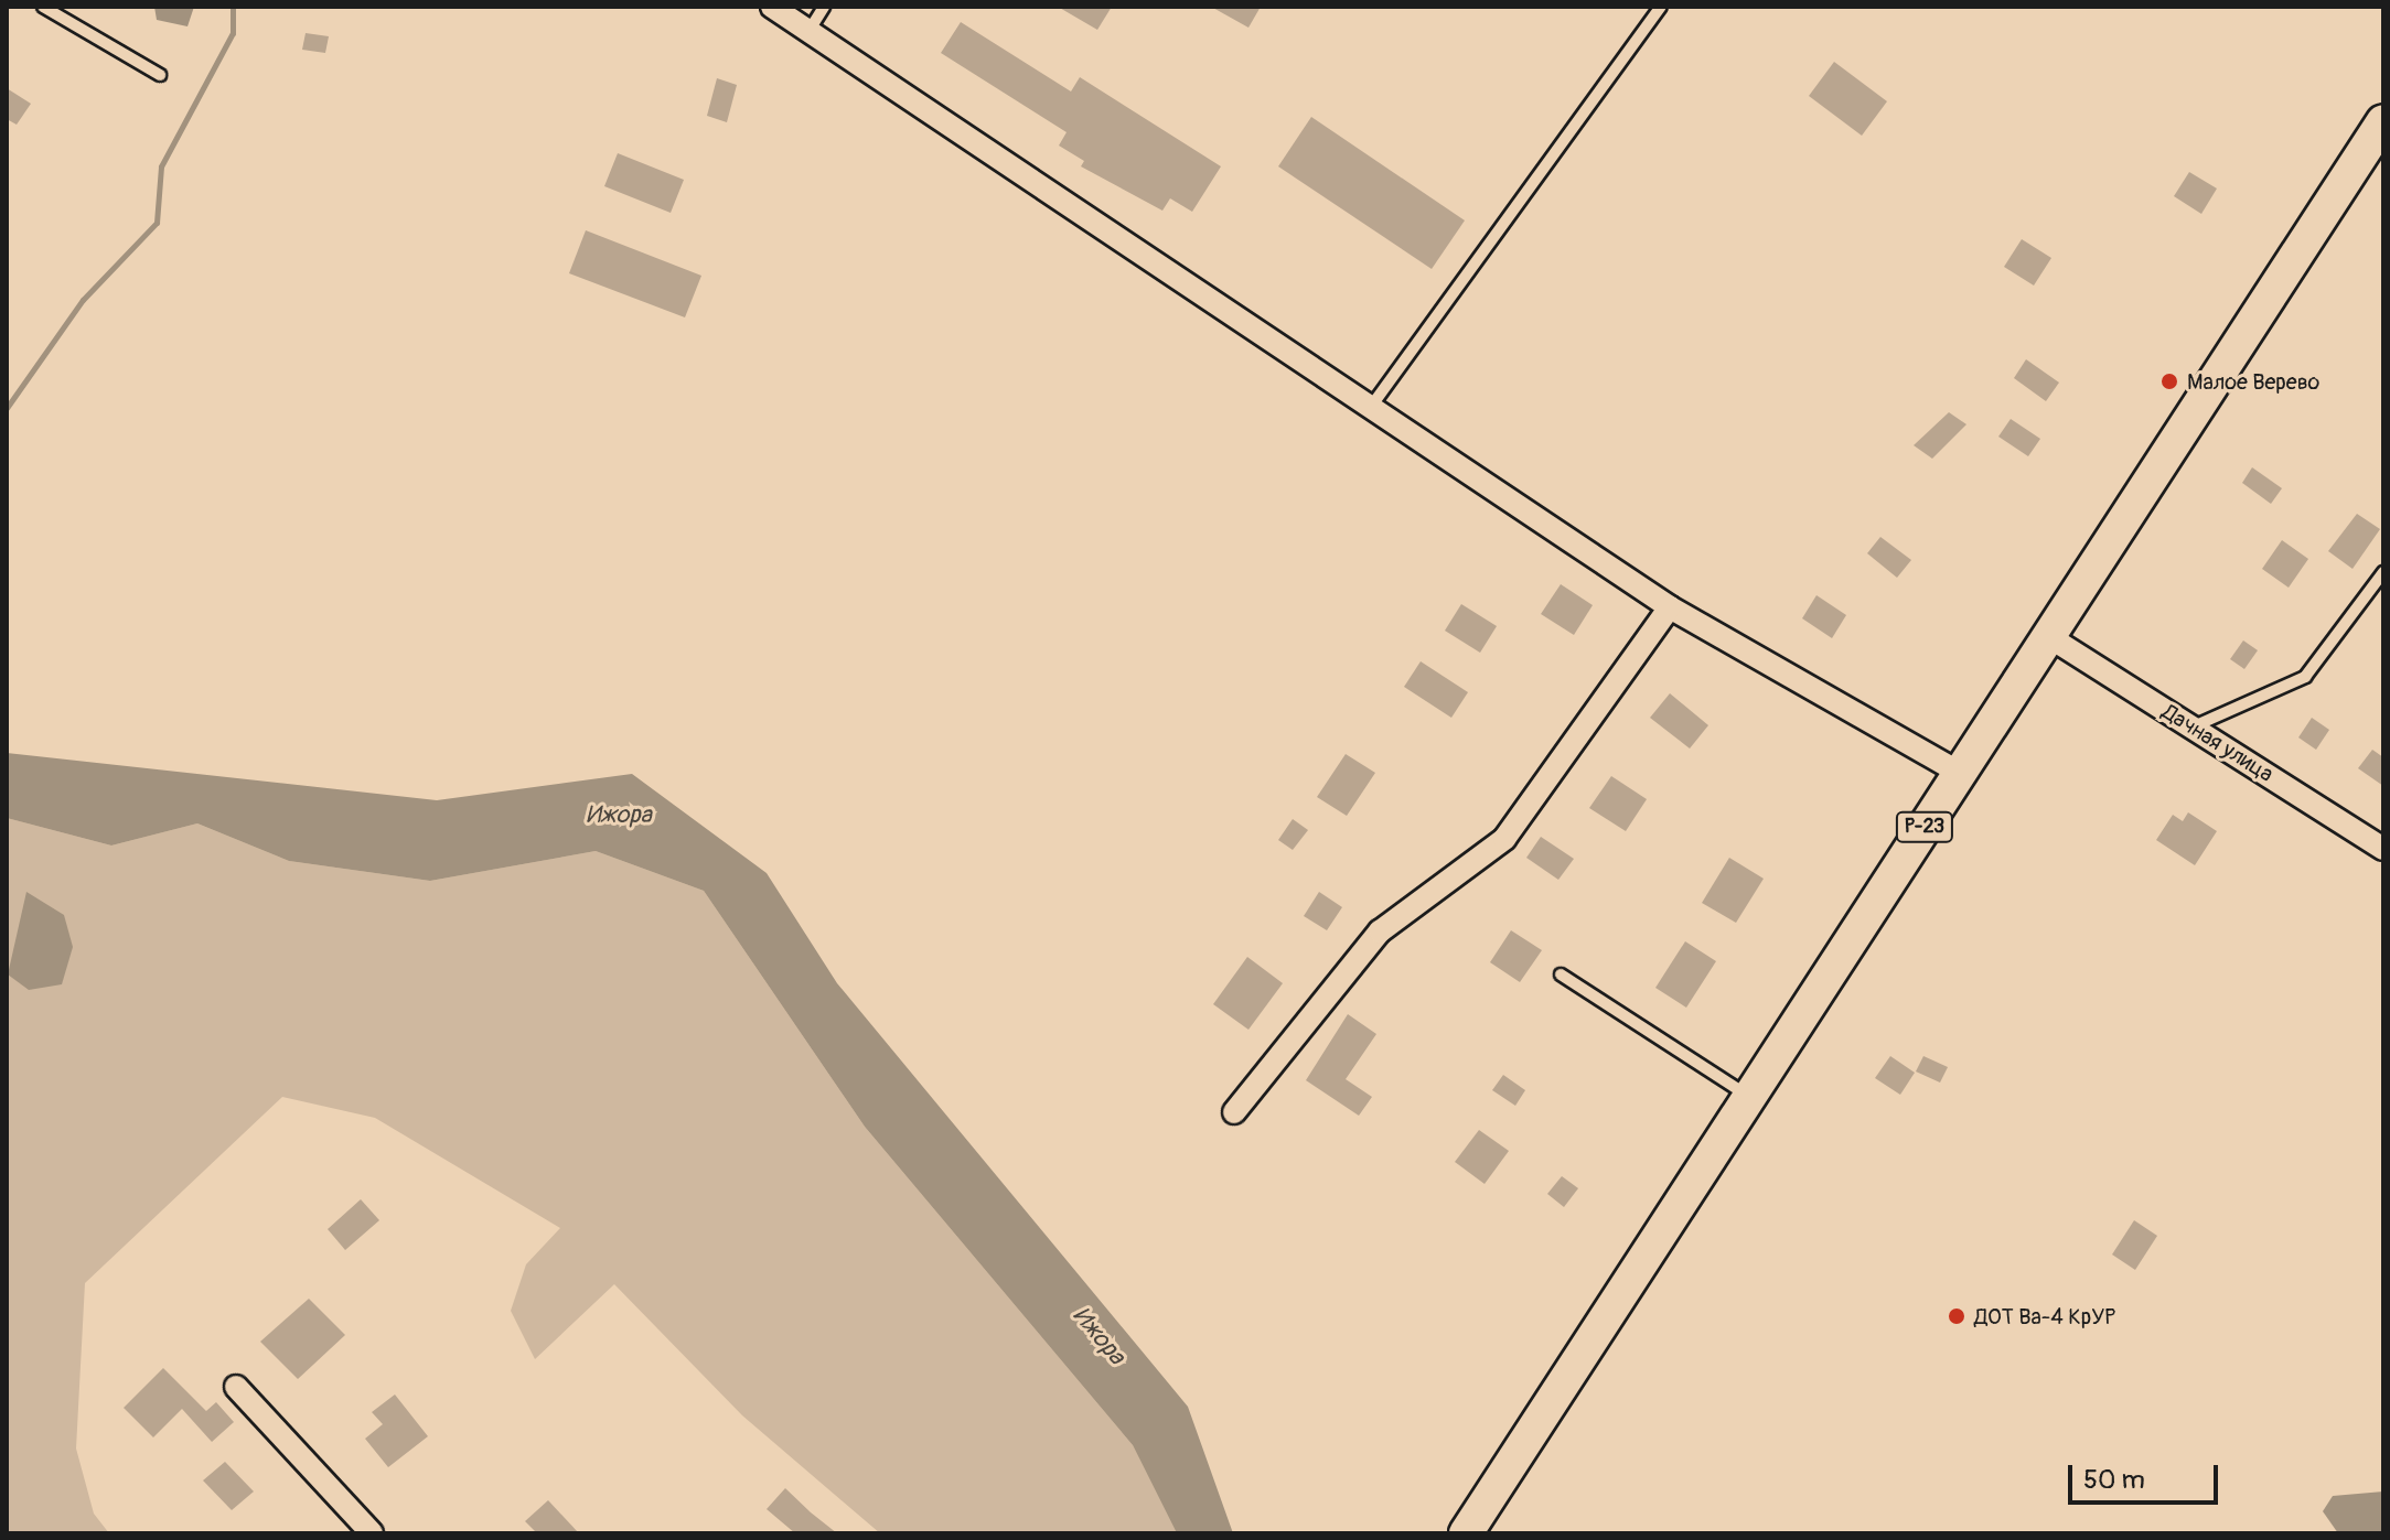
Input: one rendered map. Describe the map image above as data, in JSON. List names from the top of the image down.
{
  "streets": {
    "main road": ["Р-23"],
    "street": ["Дачная улица"]
  },
  "crossings": [
    ["Дачная улица", "Р-23"]
  ],
  "water": ["Ижора"],
  "places": ["Малое Верево", "ДОТ Ва-4 КрУР"],
  "scale_bar": "50 m"
}
